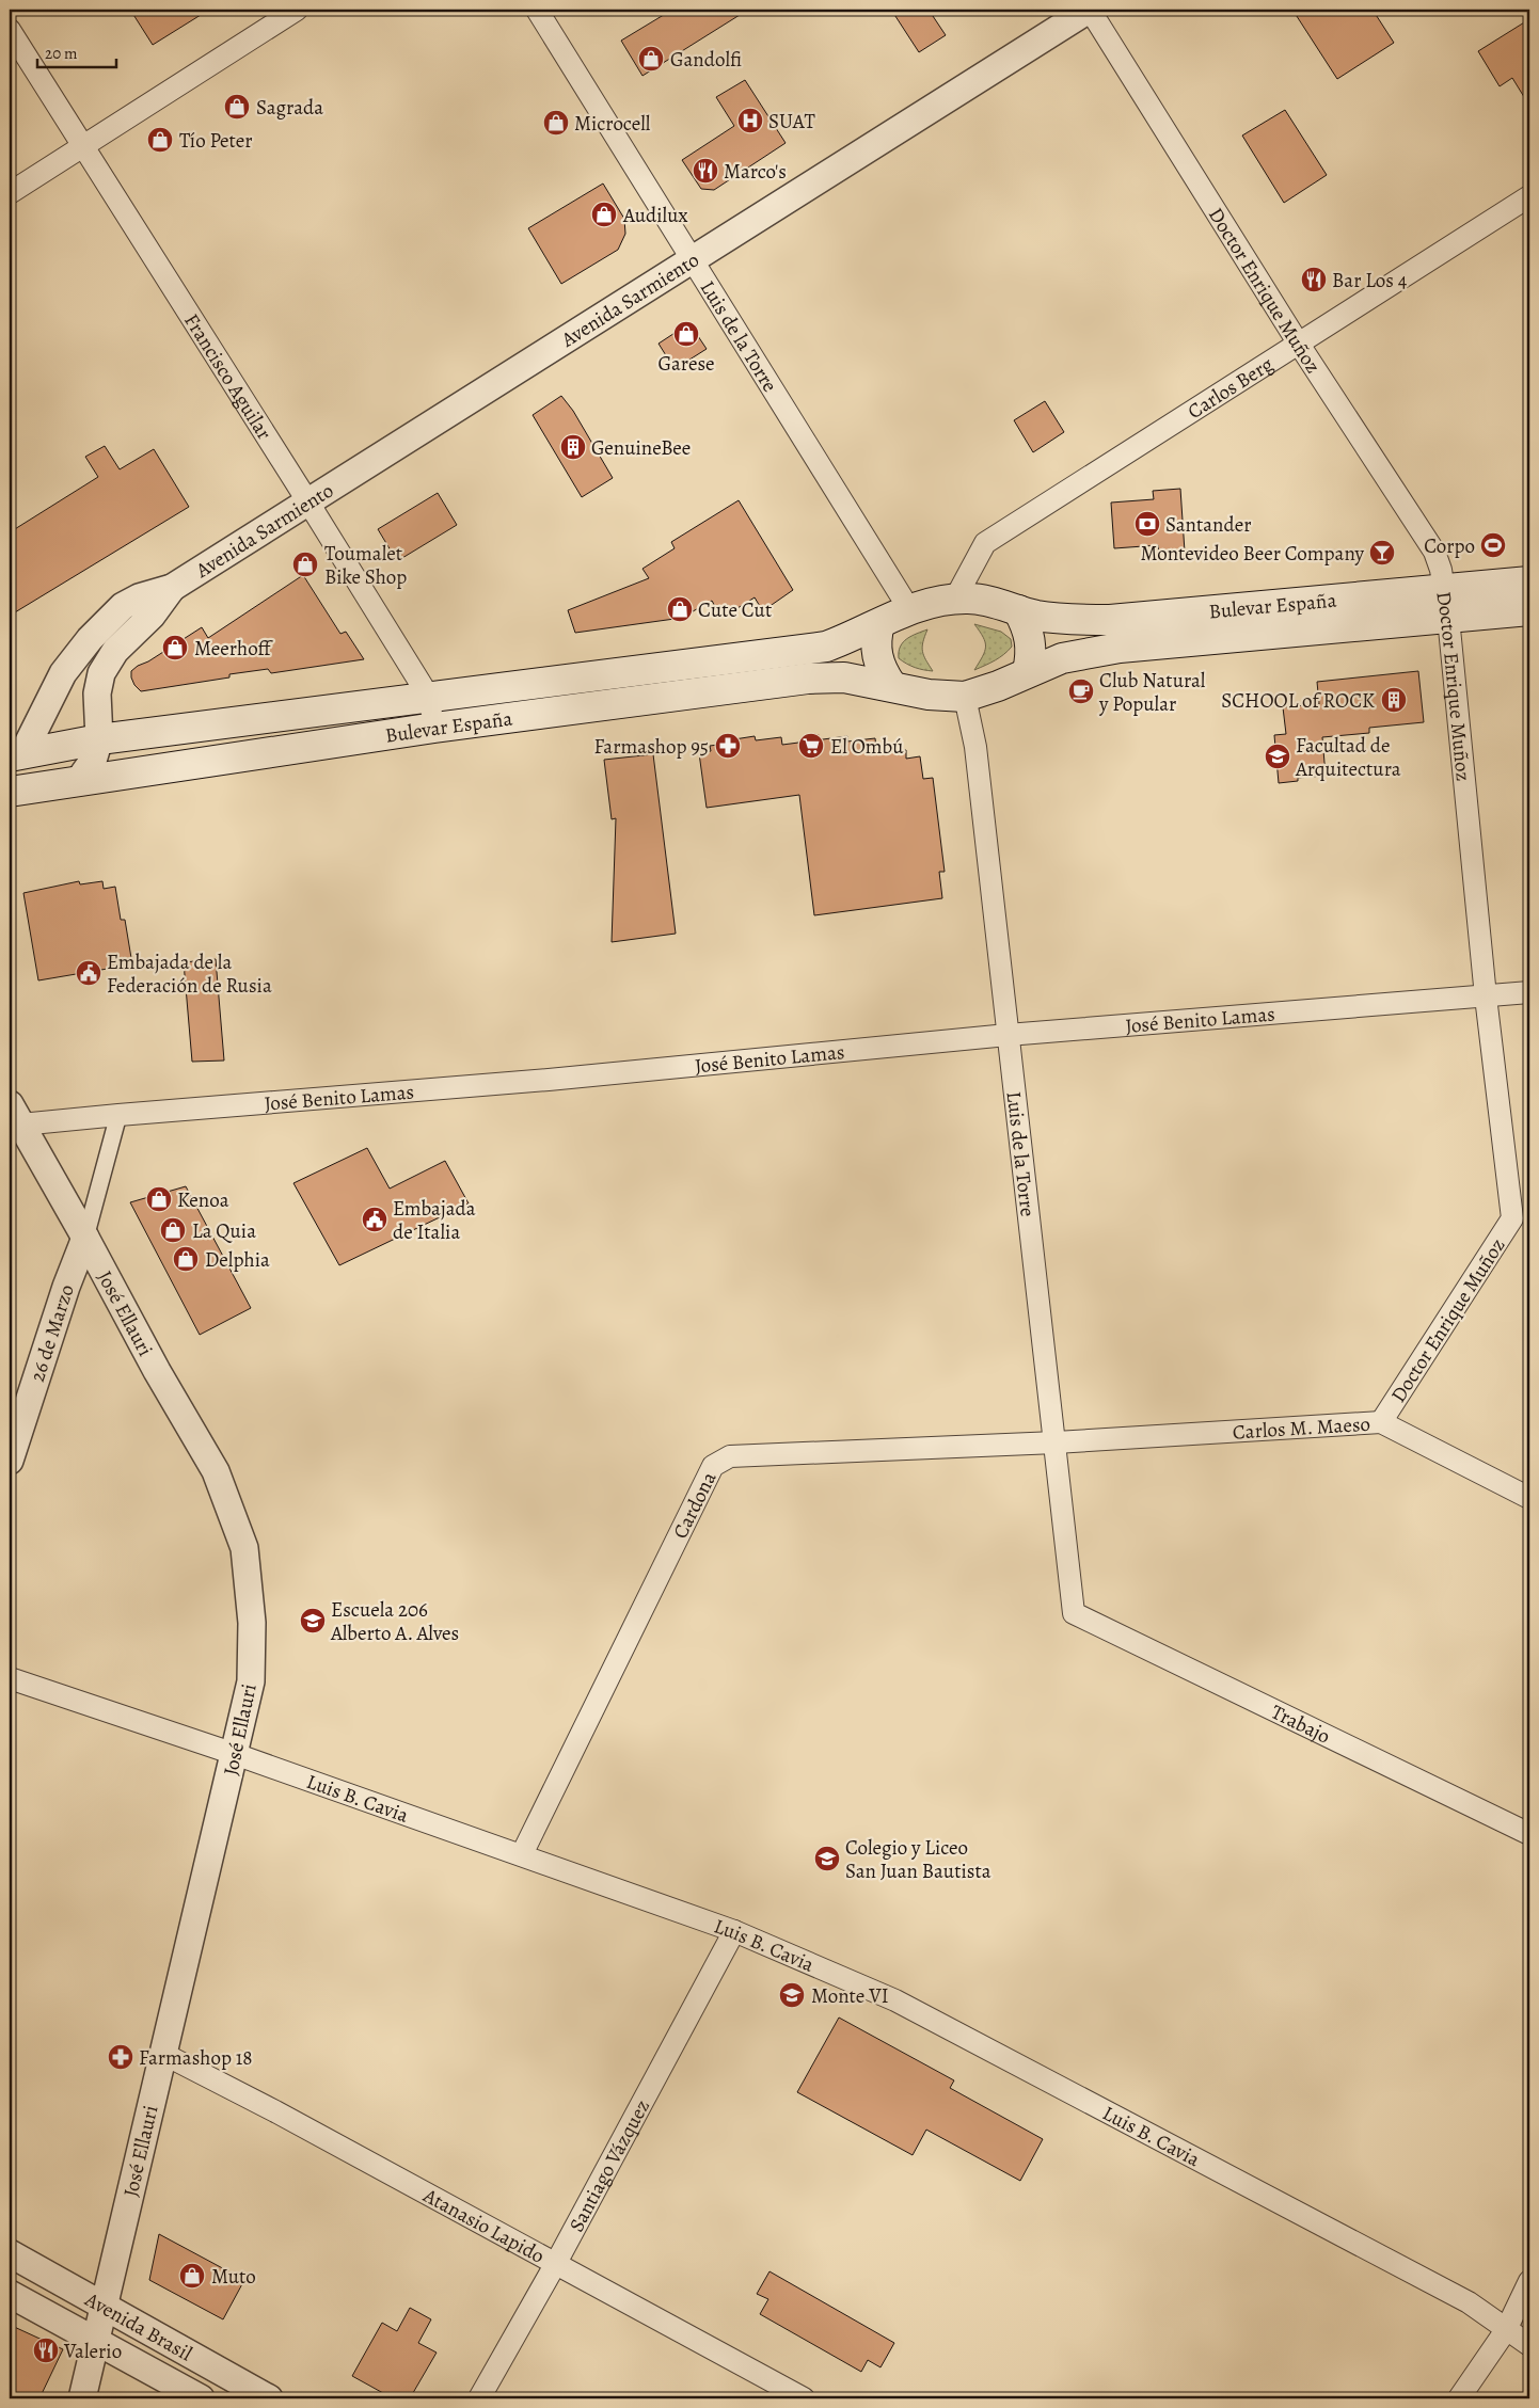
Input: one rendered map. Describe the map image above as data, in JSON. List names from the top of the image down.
{
  "streets": {
    "main road": ["Bulevar España"],
    "street": [
      "Doctor Enrique Muñoz",
      "Avenida Sarmiento",
      "Luis de la Torre",
      "Francisco Aguilar",
      "Carlos Berg",
      "José Benito Lamas",
      "José Ellauri",
      "26 de Marzo",
      "Carlos M. Maeso",
      "Cardona",
      "Trabajo",
      "Luis B. Cavia",
      "Santiago Vázquez",
      "Atanasio Lapido",
      "Avenida Brasil"
    ]
  },
  "crossings": [
    ["Doctor Enrique Muñoz", "Avenida Sarmiento"],
    ["Doctor Enrique Muñoz", "Carlos Berg"],
    ["Doctor Enrique Muñoz", "Bulevar España"],
    ["Doctor Enrique Muñoz", "José Benito Lamas"],
    ["Doctor Enrique Muñoz", "Carlos M. Maeso"],
    ["Avenida Sarmiento", "Luis de la Torre"],
    ["Avenida Sarmiento", "Francisco Aguilar"],
    ["Avenida Sarmiento", "Bulevar España"],
    ["Luis de la Torre", "Carlos Berg"],
    ["Luis de la Torre", "Bulevar España"],
    ["Luis de la Torre", "José Benito Lamas"],
    ["Luis de la Torre", "Carlos M. Maeso"],
    ["Luis de la Torre", "Cardona"],
    ["Luis de la Torre", "Trabajo"],
    ["Francisco Aguilar", "Bulevar España"],
    ["Carlos Berg", "Bulevar España"],
    ["José Benito Lamas", "José Ellauri"],
    ["José Ellauri", "26 de Marzo"],
    ["José Ellauri", "Luis B. Cavia"],
    ["José Ellauri", "Atanasio Lapido"],
    ["José Ellauri", "Avenida Brasil"],
    ["Carlos M. Maeso", "Cardona"],
    ["Cardona", "Luis B. Cavia"],
    ["Luis B. Cavia", "Santiago Vázquez"],
    ["Santiago Vázquez", "Atanasio Lapido"]
  ],
  "places": {
    "shop": [
      "Gandolfi",
      "Sagrada",
      "Microcell",
      "Tío Peter",
      "Audilux",
      "Garese",
      "Toumalet Bike Shop",
      "Cute Cut",
      "Meerhoff",
      "Kenoa",
      "La Quia",
      "Delphia",
      "Muto"
    ],
    "hospital": ["SUAT"],
    "restaurant": ["Marco's", "Bar Los 4", "Valerio"],
    "building": ["GenuineBee", "SCHOOL of ROCK"],
    "bank": ["Santander"],
    "sports": ["Corpo"],
    "bar": ["Montevideo Beer Company"],
    "cafe": ["Club Natural y Popular"],
    "pharmacy": ["Farmashop 95", "Farmashop 18"],
    "supermarket": ["El Ombú"],
    "school or university": [
      "Facultad de Arquitectura",
      "Escuela 206 Alberto A. Alves",
      "Colegio y Liceo San Juan Bautista",
      "Monte VI"
    ],
    "public building": ["Embajada de la Federación de Rusia", "Embajada de Italia"]
  },
  "scale_bar": "20 m"
}
